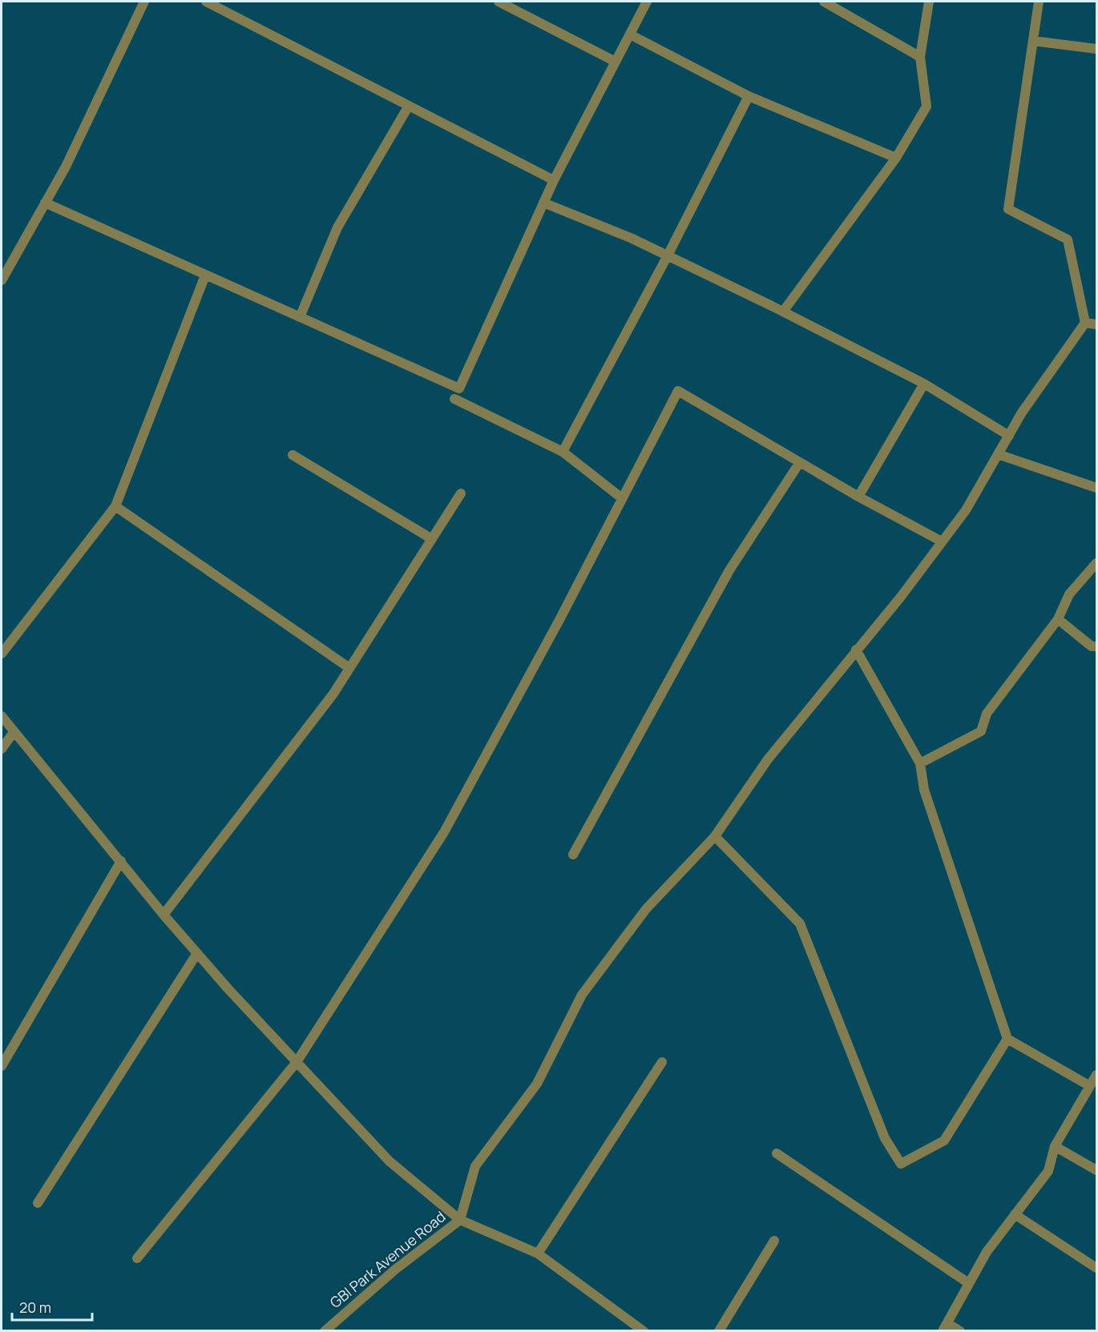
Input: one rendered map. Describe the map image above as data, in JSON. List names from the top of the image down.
{
  "streets": {
    "street": ["GBI Park Avenue Road"]
  },
  "scale_bar": "20 m"
}
